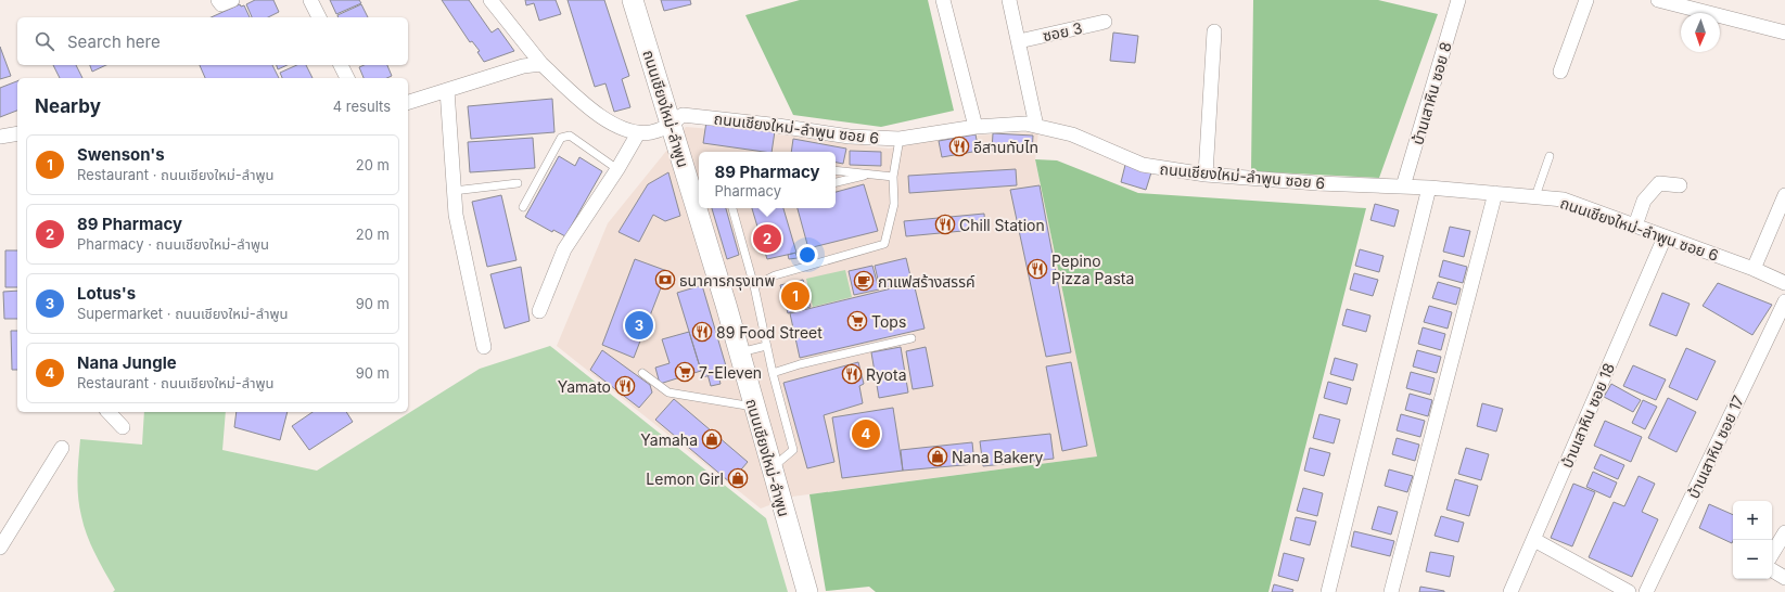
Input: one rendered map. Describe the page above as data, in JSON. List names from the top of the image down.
{
  "streets": {
    "main road": ["ถนนเชียงใหม่-ลำพูน"],
    "street": [
      "ซอย 3",
      "บ้านเสาหิน ซอย 8",
      "ถนนเชียงใหม่-ลำพูน ซอย 6",
      "บ้านเสาหิน ซอย 18",
      "บ้านเสาหิน ซอย 17"
    ]
  },
  "crossings": [
    ["บ้านเสาหิน ซอย 8", "ถนนเชียงใหม่-ลำพูน ซอย 6"],
    ["ถนนเชียงใหม่-ลำพูน", "ถนนเชียงใหม่-ลำพูน ซอย 6"],
    ["ถนนเชียงใหม่-ลำพูน ซอย 6", "บ้านเสาหิน ซอย 18"]
  ],
  "places": {
    "restaurant": [
      "อีสานทับไท",
      "Chill Station",
      "Pepino Pizza Pasta",
      "89 Food Street",
      "Ryota",
      "Yamato"
    ],
    "bank": ["ธนาคารกรุงเทพ"],
    "cafe": ["กาแฟสร้างสรรค์"],
    "supermarket": ["Tops", "7-Eleven"],
    "shop": ["Yamaha", "Nana Bakery", "Lemon Girl"]
  },
  "north": "bottom",
  "page": {
    "search": "Search here",
    "heading": ["Nearby", "4 results"],
    "list": [
      {
        "mark": "1",
        "name": "Swenson's",
        "note": "Restaurant · ถนนเชียงใหม่-ลำพูน",
        "value": "20 m"
      },
      {
        "mark": "2",
        "name": "89 Pharmacy",
        "note": "Pharmacy · ถนนเชียงใหม่-ลำพูน",
        "value": "20 m"
      },
      {
        "mark": "3",
        "name": "Lotus's",
        "note": "Supermarket · ถนนเชียงใหม่-ลำพูน",
        "value": "90 m"
      },
      {
        "mark": "4",
        "name": "Nana Jungle",
        "note": "Restaurant · ถนนเชียงใหม่-ลำพูน",
        "value": "90 m"
      }
    ],
    "popup": ["89 Pharmacy", "Pharmacy"],
    "pins": [
      "2",
      "1",
      "3",
      "4"
    ],
    "map_buttons": ["+", "−"]
  }
}
